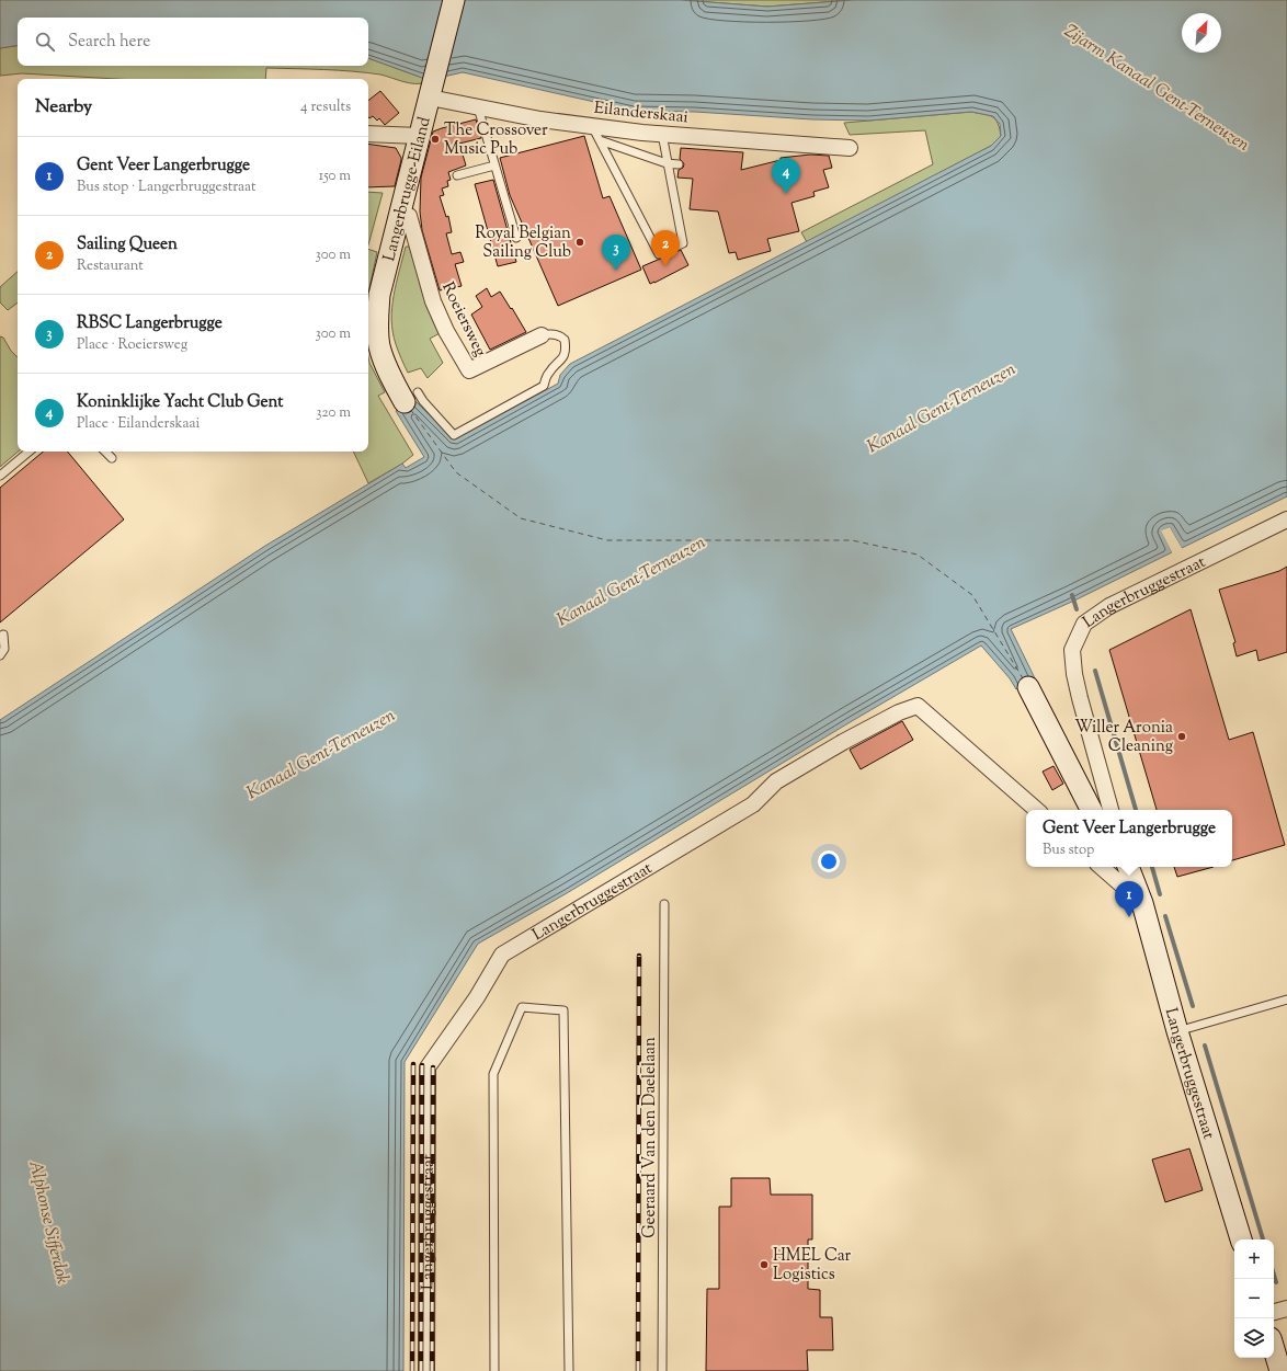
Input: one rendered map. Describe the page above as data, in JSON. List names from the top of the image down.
{
  "streets": {
    "main road": ["Langerbrugge-Eiland", "Langerbruggestraat"],
    "street": ["Eilanderskaai", "Roeiersweg"],
    "lane": ["Geeraard Van den Daelelaan"]
  },
  "crossings": [
    ["Eilanderskaai", "Langerbrugge-Eiland"],
    ["Langerbrugge-Eiland", "Roeiersweg"]
  ],
  "water": ["Zijarm Kanaal Gent-Terneuzen", "Kanaal Gent-Terneuzen", "Alphonse Sifferdok"],
  "places": [
    "The Crossover Music Pub",
    "Royal Belgian Sailing Club",
    "Willer Aronia Cleaning",
    "HMEL Car Logistics"
  ],
  "north": "top right",
  "page": {
    "search": "Search here",
    "heading": ["Nearby", "4 results"],
    "list": [
      {
        "mark": "1",
        "name": "Gent Veer Langerbrugge",
        "note": "Bus stop · Langerbruggestraat",
        "value": "150 m"
      },
      {
        "mark": "2",
        "name": "Sailing Queen",
        "note": "Restaurant",
        "value": "300 m"
      },
      {
        "mark": "3",
        "name": "RBSC Langerbrugge",
        "note": "Place · Roeiersweg",
        "value": "300 m"
      },
      {
        "mark": "4",
        "name": "Koninklijke Yacht Club Gent",
        "note": "Place · Eilanderskaai",
        "value": "320 m"
      }
    ],
    "pins": [
      "4",
      "2",
      "3",
      "1"
    ],
    "popup": ["Gent Veer Langerbrugge", "Bus stop"],
    "map_buttons": ["+", "−"]
  }
}
